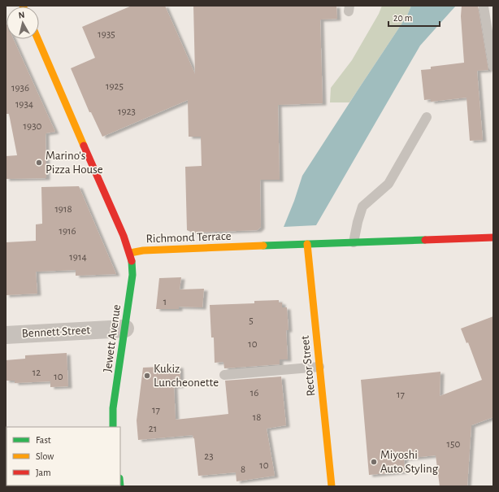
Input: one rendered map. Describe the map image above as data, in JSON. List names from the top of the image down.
{
  "streets": {
    "main road": ["Richmond Terrace", "Jewett Avenue", "Rector Street"],
    "street": ["Bennett Street"]
  },
  "crossings": [
    ["Richmond Terrace", "Jewett Avenue"],
    ["Richmond Terrace", "Rector Street"],
    ["Bennett Street", "Jewett Avenue"]
  ],
  "places": ["Marino's Pizza House", "Kukiz Luncheonette", "Miyoshi Auto Styling"],
  "house_numbers": [
    "1935",
    "1925",
    "1936",
    "1934",
    "1923",
    "1930",
    "1918",
    "1916",
    "1914",
    "1",
    "5",
    "10",
    "12",
    "10",
    "16",
    "17",
    "17",
    "18",
    "21",
    "150",
    "23",
    "10",
    "8"
  ],
  "legend": ["Fast", "Slow", "Jam"],
  "scale_bar": "20 m",
  "north": "top"
}
